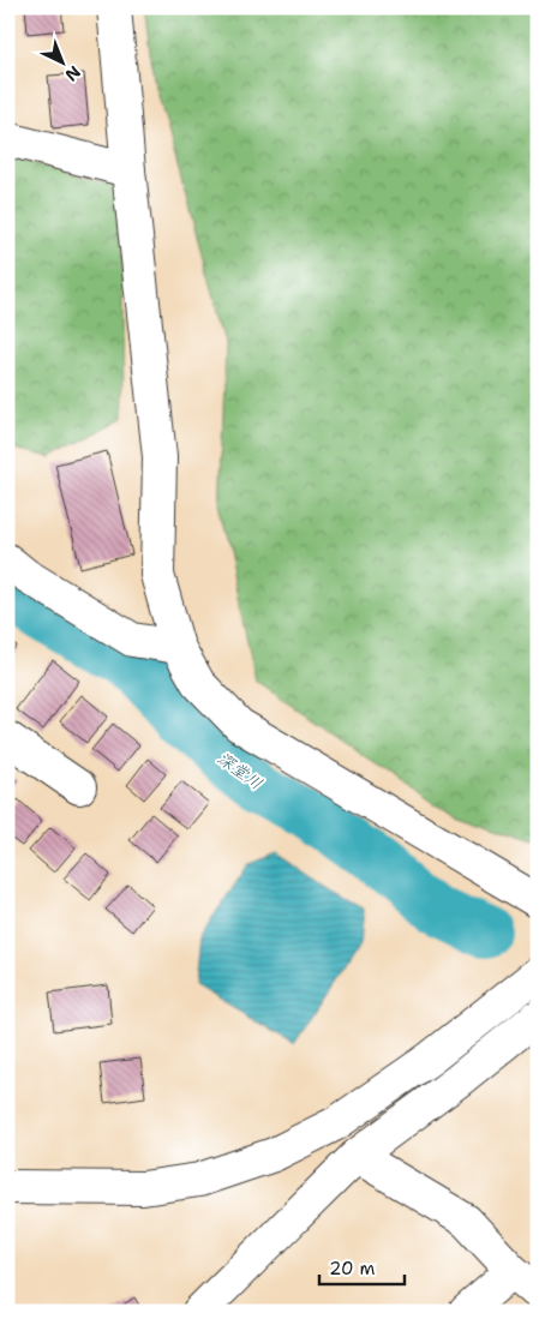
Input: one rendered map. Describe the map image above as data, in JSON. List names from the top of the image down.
{
  "water": ["深堂川"],
  "scale_bar": "20 m",
  "north": "bottom right"
}
